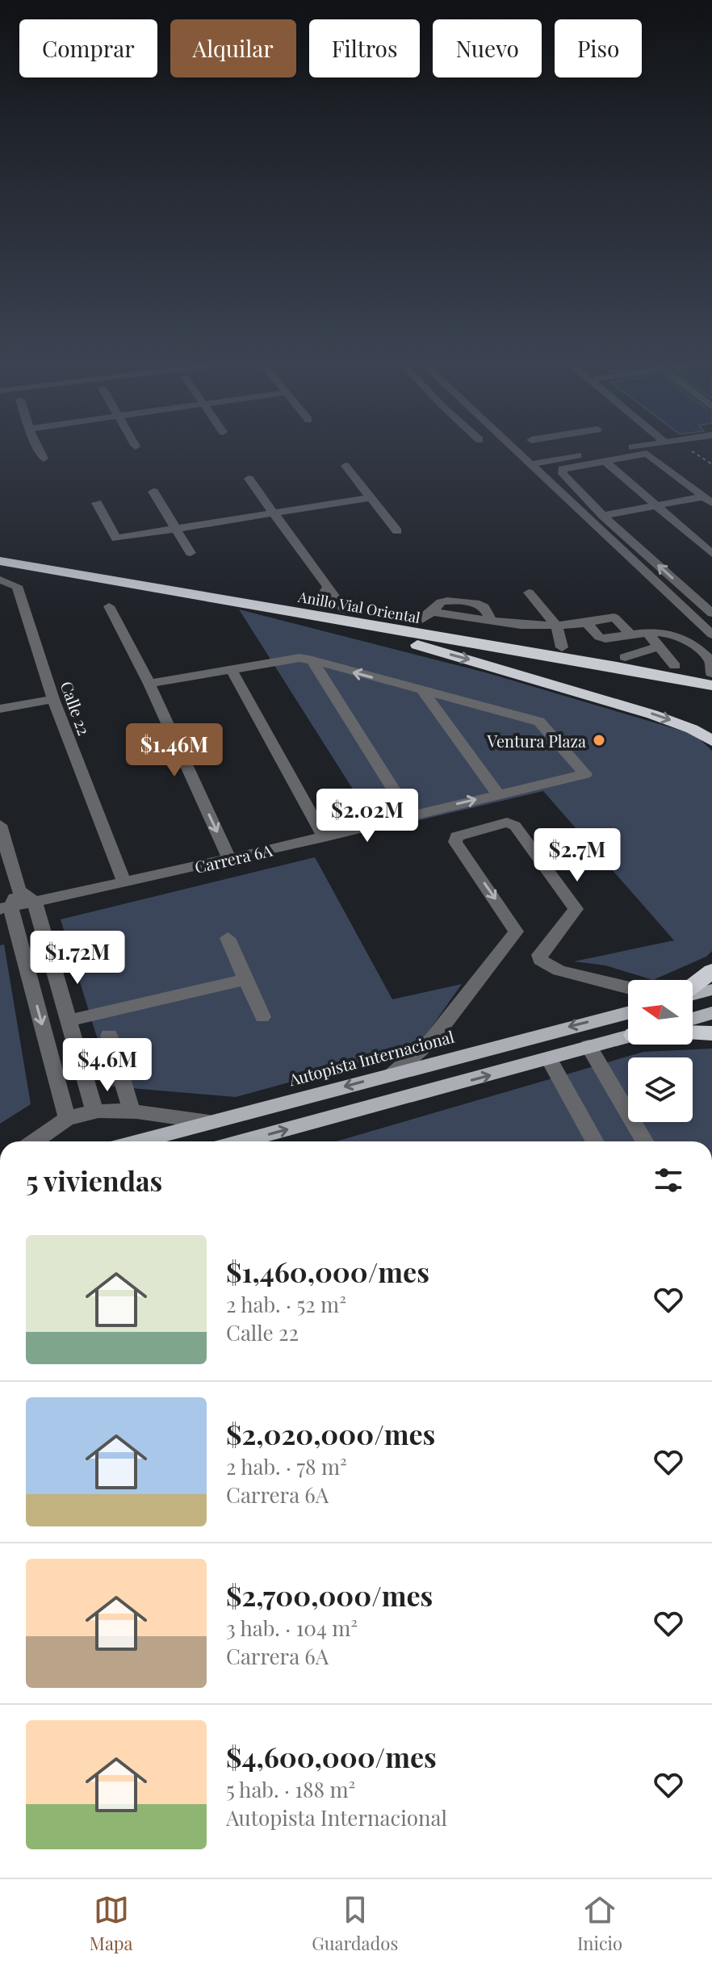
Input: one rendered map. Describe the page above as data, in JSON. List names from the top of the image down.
{
  "streets": {
    "highway": ["Anillo Vial Oriental"],
    "main road": ["Autopista Internacional"],
    "street": ["Calle 22", "Carrera 6A"]
  },
  "crossings": [
    ["Calle 22", "Carrera 6A"]
  ],
  "places": ["Ventura Plaza"],
  "north": "left",
  "page": {
    "chip": [
      "Comprar",
      "Alquilar",
      "Filtros",
      "Nuevo",
      "Piso"
    ],
    "price": [
      "$1.46M",
      "$2.02M",
      "$2.7M",
      "$1.72M",
      "$4.6M"
    ],
    "heading": "5 viviendas",
    "list": [
      {
        "name": "$1,460,000/mes",
        "note": "2 hab. · 52 m² · Calle 22"
      },
      {
        "name": "$2,020,000/mes",
        "note": "2 hab. · 78 m² · Carrera 6A"
      },
      {
        "name": "$2,700,000/mes",
        "note": "3 hab. · 104 m² · Carrera 6A"
      },
      {
        "name": "$4,600,000/mes",
        "note": "5 hab. · 188 m² · Autopista Internacional"
      }
    ],
    "tabs": ["Mapa", "Guardados", "Inicio"]
  }
}
